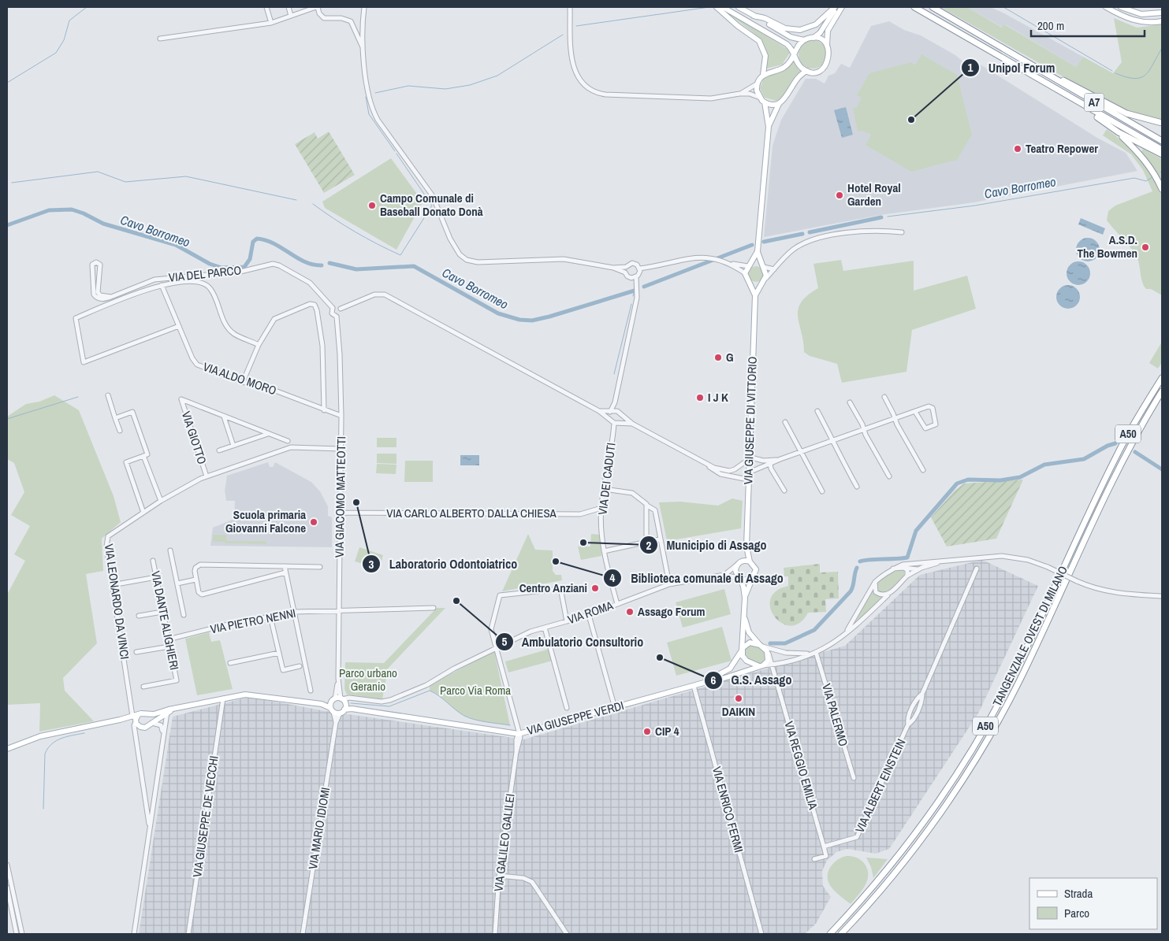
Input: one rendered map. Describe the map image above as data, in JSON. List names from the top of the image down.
{
  "streets": {
    "highway": ["A7", "A50", "TANGENZIALE OVEST DI MILANO"],
    "main road": ["VIA GIUSEPPE DI VITTORIO", "VIA GIUSEPPE VERDI"],
    "street": [
      "VIA DEL PARCO",
      "VIA ALDO MORO",
      "VIA GIOTTO",
      "VIA DEI CADUTI",
      "VIA GIACOMO MATTEOTTI",
      "VIA CARLO ALBERTO DALLA CHIESA",
      "VIA LEONARDO DA VINCI",
      "VIA ROMA",
      "VIA DANTE ALIGHIERI",
      "VIA PIETRO NENNI",
      "VIA PALERMO",
      "VIA REGGIO EMILIA",
      "VIA ALBERT EINSTEIN",
      "VIA ENRICO FERMI",
      "VIA GIUSEPPE DE VECCHI",
      "VIA MARIO IDIOMI",
      "VIA GALILEO GALILEI"
    ]
  },
  "crossings": [
    ["VIA DEL PARCO", "VIA GIACOMO MATTEOTTI"],
    ["VIA ALDO MORO", "VIA GIACOMO MATTEOTTI"],
    ["VIA GIUSEPPE DI VITTORIO", "VIA ROMA"],
    ["VIA GIOTTO", "VIA LEONARDO DA VINCI"],
    ["VIA DEI CADUTI", "VIA CARLO ALBERTO DALLA CHIESA"],
    ["VIA DEI CADUTI", "VIA ROMA"],
    ["VIA GIACOMO MATTEOTTI", "VIA CARLO ALBERTO DALLA CHIESA"],
    ["VIA GIACOMO MATTEOTTI", "VIA LEONARDO DA VINCI"],
    ["VIA GIACOMO MATTEOTTI", "VIA ROMA"],
    ["VIA GIACOMO MATTEOTTI", "VIA PIETRO NENNI"],
    ["VIA GIACOMO MATTEOTTI", "VIA GIUSEPPE VERDI"],
    ["VIA GIACOMO MATTEOTTI", "VIA MARIO IDIOMI"],
    ["VIA ROMA", "VIA GIUSEPPE VERDI"],
    ["VIA ROMA", "VIA MARIO IDIOMI"],
    ["VIA DANTE ALIGHIERI", "VIA PIETRO NENNI"],
    ["VIA GIUSEPPE VERDI", "VIA REGGIO EMILIA"],
    ["VIA GIUSEPPE VERDI", "VIA ENRICO FERMI"],
    ["VIA GIUSEPPE VERDI", "VIA MARIO IDIOMI"],
    ["VIA GIUSEPPE VERDI", "VIA GALILEO GALILEI"],
    ["VIA REGGIO EMILIA", "VIA ALBERT EINSTEIN"]
  ],
  "water": ["Cavo Borromeo"],
  "parks": ["Parco urbano Geranio", "Parco Via Roma"],
  "places": [
    "Unipol Forum",
    "Teatro Repower",
    "Hotel Royal Garden",
    "Campo Comunale di Baseball Donato Donà",
    "A.S.D. The Bowmen",
    "G",
    "I J K",
    "Laboratorio Odontoiatrico",
    "Scuola primaria Giovanni Falcone",
    "Municipio di Assago",
    "Biblioteca comunale di Assago",
    "Centro Anziani",
    "Ambulatorio Consultorio",
    "Assago Forum",
    "G.S. Assago",
    "DAIKIN",
    "CIP 4"
  ],
  "legend": ["Strada", "Parco"],
  "scale_bar": "200 m"
}
